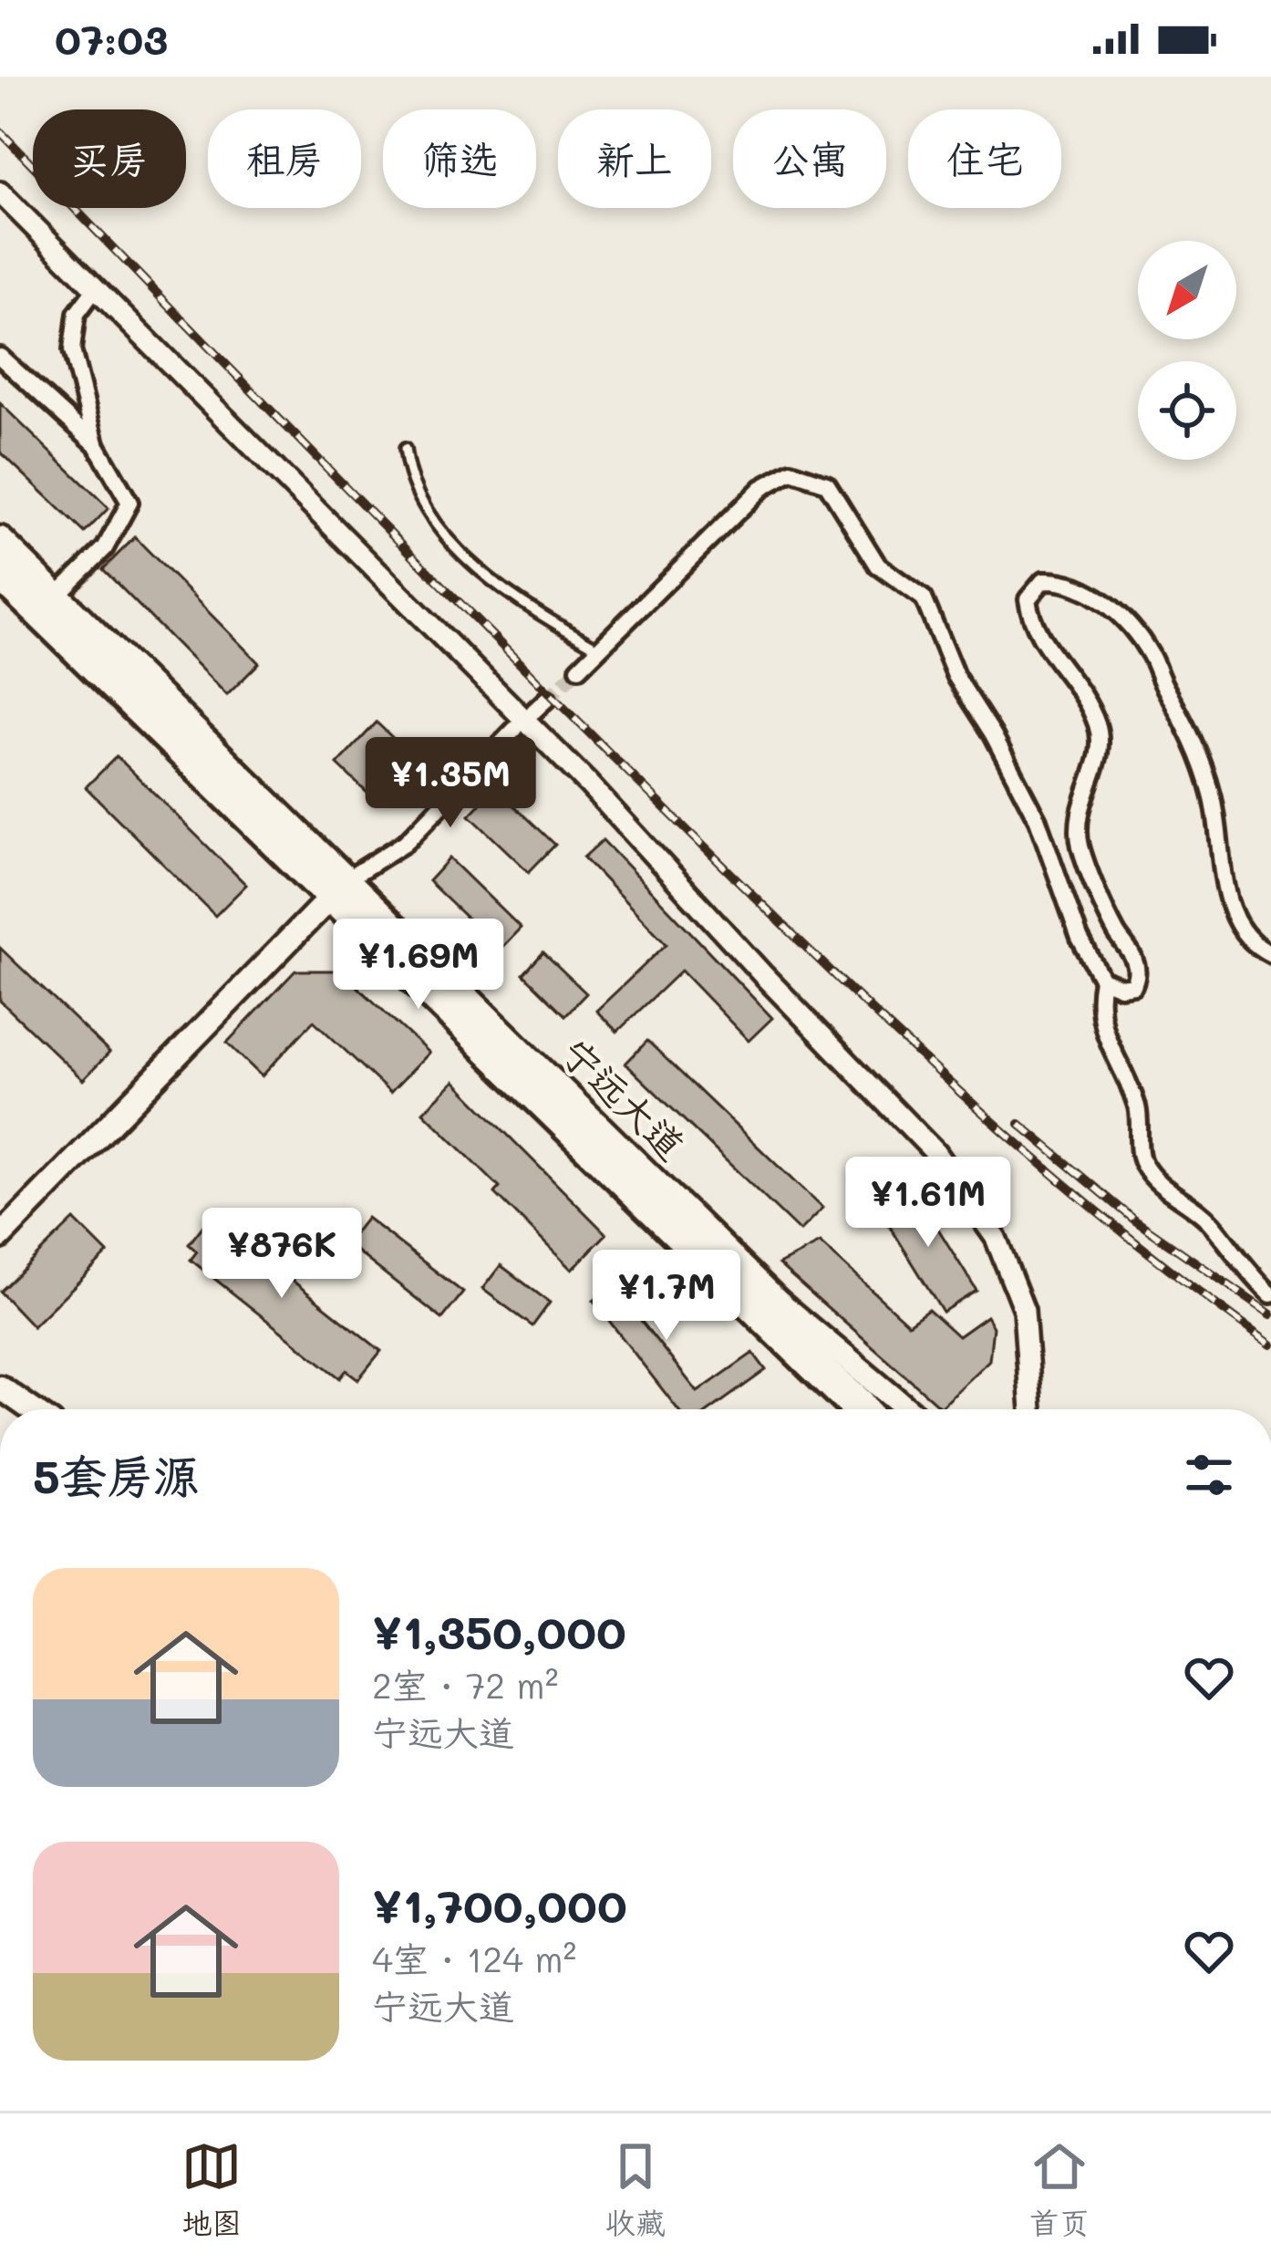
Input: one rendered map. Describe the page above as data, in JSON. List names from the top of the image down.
{
  "streets": {
    "main road": ["宁远大道"]
  },
  "north": "bottom left",
  "page": {
    "status": "07:03",
    "chip": [
      "买房",
      "租房",
      "筛选",
      "新上",
      "公寓",
      "住宅"
    ],
    "price": [
      "¥1.35M",
      "¥1.69M",
      "¥1.61M",
      "¥876K",
      "¥1.7M"
    ],
    "heading": "5套房源",
    "list": [
      {
        "name": "¥1,350,000",
        "note": "2室 · 72 m² · 宁远大道"
      },
      {
        "name": "¥1,700,000",
        "note": "4室 · 124 m² · 宁远大道"
      }
    ],
    "tabs": ["地图", "收藏", "首页"]
  }
}
